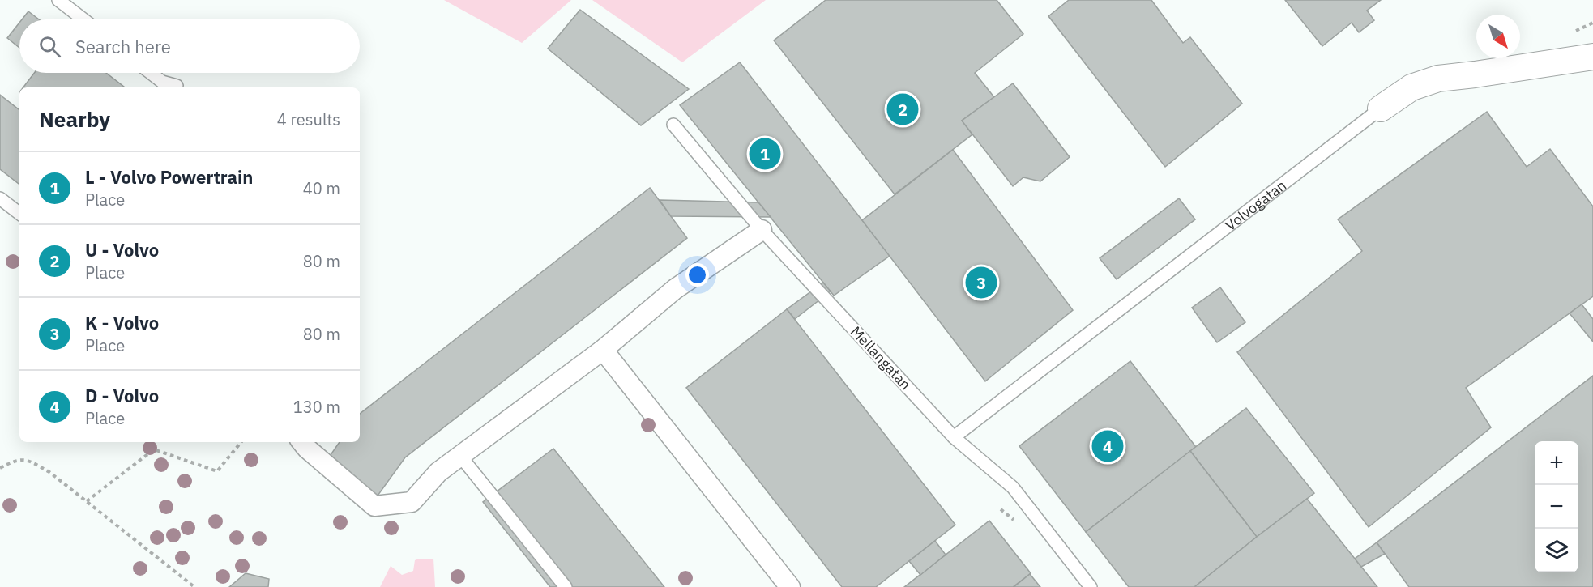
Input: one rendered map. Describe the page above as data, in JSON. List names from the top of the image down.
{
  "streets": {
    "street": ["Volvogatan"],
    "lane": ["Mellangatan"]
  },
  "crossings": [
    ["Volvogatan", "Mellangatan"]
  ],
  "north": "bottom right",
  "page": {
    "search": "Search here",
    "heading": ["Nearby", "4 results"],
    "pins": [
      "2",
      "1",
      "3",
      "4"
    ],
    "list": [
      {
        "mark": "1",
        "name": "L - Volvo Powertrain",
        "note": "Place",
        "value": "40 m"
      },
      {
        "mark": "2",
        "name": "U - Volvo",
        "note": "Place",
        "value": "80 m"
      },
      {
        "mark": "3",
        "name": "K - Volvo",
        "note": "Place",
        "value": "80 m"
      },
      {
        "mark": "4",
        "name": "D - Volvo",
        "note": "Place",
        "value": "130 m"
      }
    ],
    "map_buttons": ["+", "−"]
  }
}
